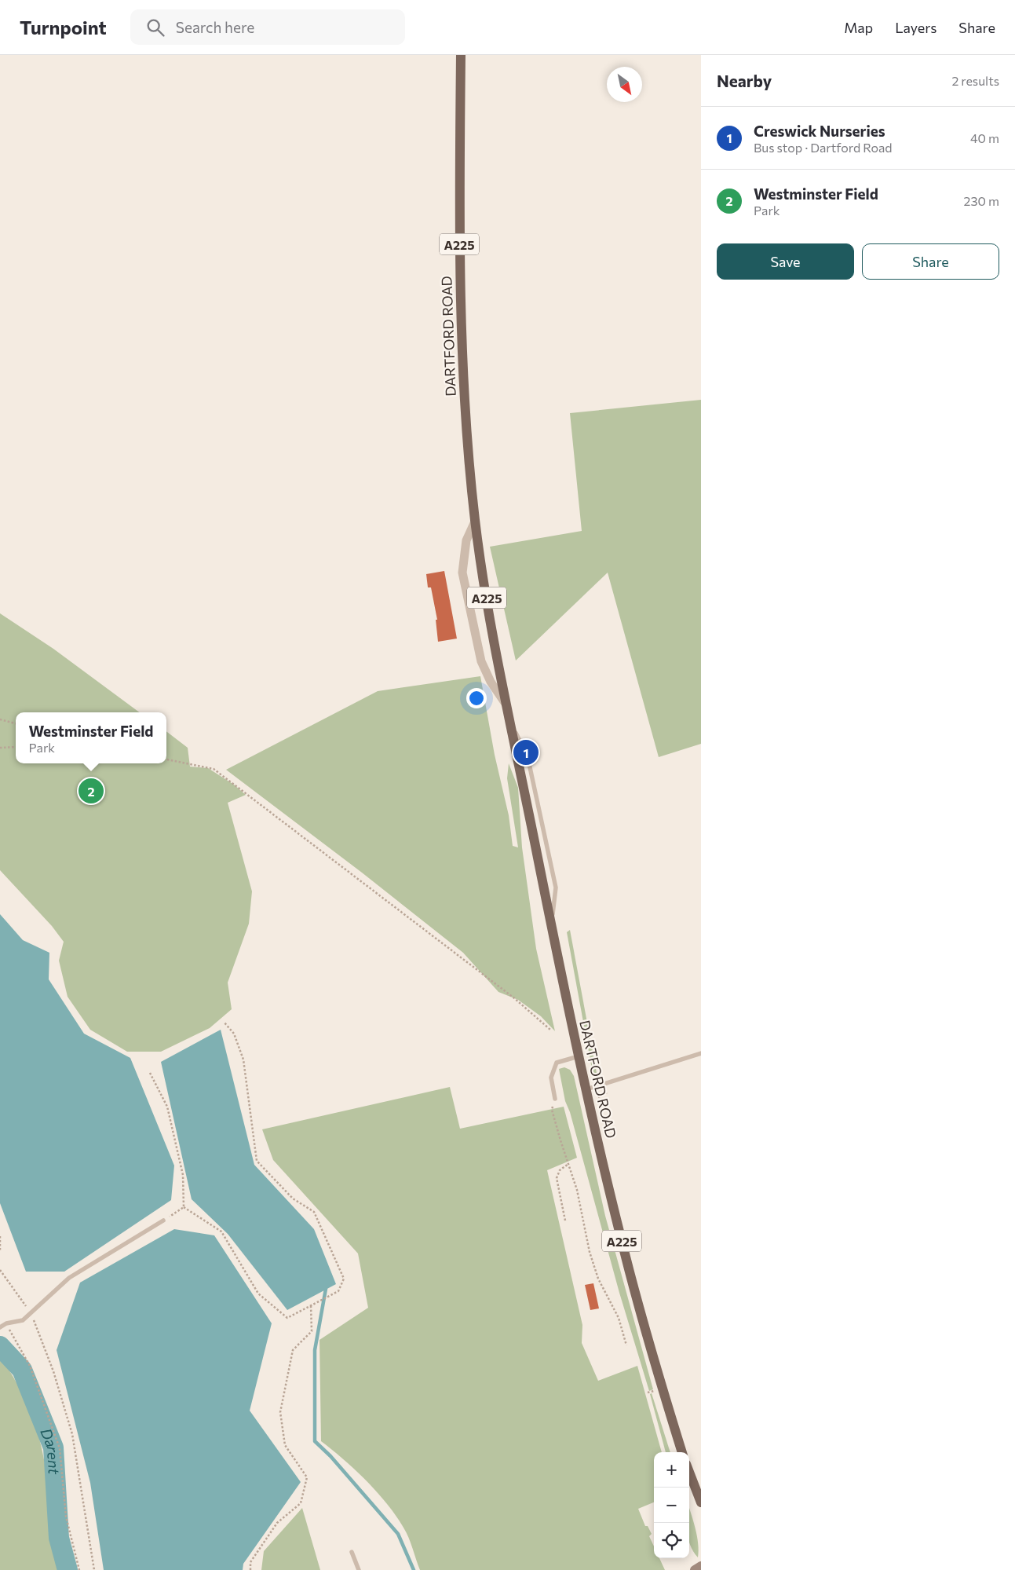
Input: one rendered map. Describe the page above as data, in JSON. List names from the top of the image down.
{
  "streets": {
    "main road": ["A225", "DARTFORD ROAD"]
  },
  "water": ["Darent"],
  "north": "bottom right",
  "page": {
    "header": "Turnpoint",
    "search": "Search here",
    "nav": ["Map", "Layers", "Share"],
    "heading": ["Nearby", "2 results"],
    "list": [
      {
        "mark": "1",
        "name": "Creswick Nurseries",
        "note": "Bus stop · Dartford Road",
        "value": "40 m"
      },
      {
        "mark": "2",
        "name": "Westminster Field",
        "note": "Park",
        "value": "230 m"
      }
    ],
    "buttons": ["Save", "Share"],
    "popup": ["Westminster Field", "Park"],
    "pins": ["1", "2"],
    "map_buttons": ["+", "−"]
  }
}
